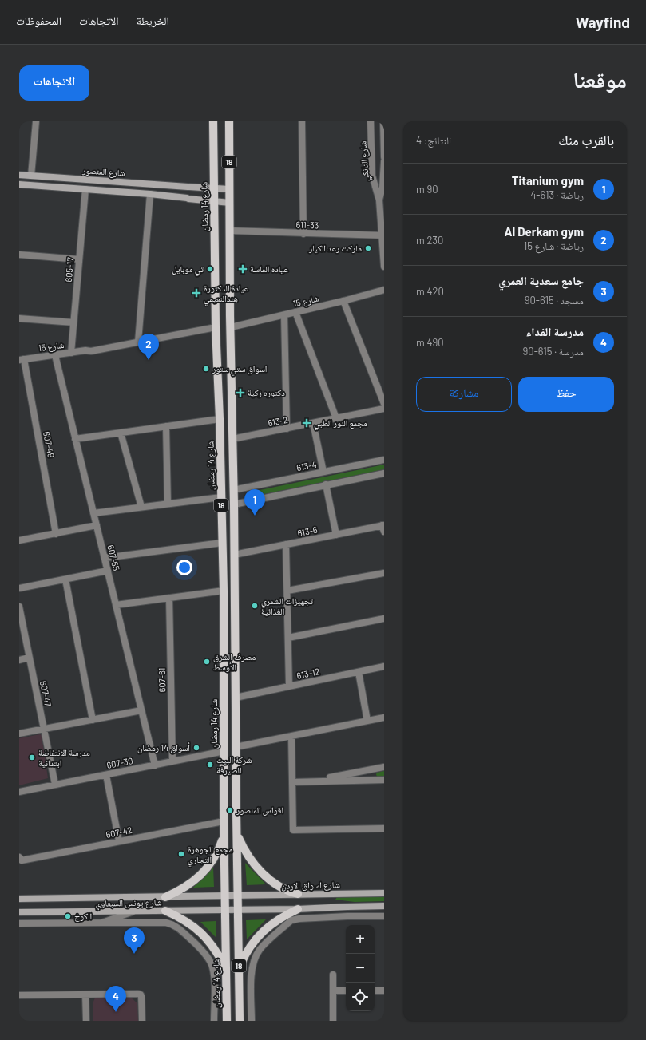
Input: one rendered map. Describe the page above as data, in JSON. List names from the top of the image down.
{
  "streets": {
    "main road": [
      "18",
      "شارع المنصور",
      "شارع 14 رمضان",
      "شارع اسواق الاردن",
      "شارع يونس السبعاوي"
    ],
    "street": [
      "شارع التانكي",
      "611-33",
      "605-17",
      "شارع 15",
      "613-2",
      "607-49",
      "613-4",
      "613-6",
      "607-55",
      "613-12",
      "607-61",
      "607-47",
      "607-30",
      "607-42"
    ]
  },
  "crossings": [
    ["شارع التانكي", "611-33"],
    ["18", "شارع المنصور"],
    ["18", "611-33"],
    ["18", "شارع 15"],
    ["18", "613-2"],
    ["18", "613-4"],
    ["18", "613-6"],
    ["18", "613-12"],
    ["18", "شارع اسواق الاردن"],
    ["18", "شارع يونس السبعاوي"],
    ["شارع المنصور", "شارع 14 رمضان"],
    ["شارع 14 رمضان", "شارع 15"],
    ["شارع 14 رمضان", "607-30"],
    ["شارع 14 رمضان", "607-42"],
    ["شارع 14 رمضان", "شارع يونس السبعاوي"],
    ["605-17", "شارع 15"],
    ["شارع 15", "607-49"],
    ["شارع 15", "607-55"],
    ["607-55", "607-30"],
    ["607-61", "607-30"],
    ["607-47", "607-30"],
    ["شارع اسواق الاردن", "شارع يونس السبعاوي"]
  ],
  "places": {
    "other": [
      "ماركت رعد الكيار",
      "تي موبايل",
      "اسواق ستي ستور",
      "تجهيزات الشمري الغذائية",
      "مصرف الشرق الأوسط",
      "أسواق 14 رمضان",
      "مدرسة الانتفاضة ابتدائية",
      "شركة البيت للصيرفة",
      "اقواس المنصور",
      "مجمع الجوهرة التجاري",
      "الكوخ"
    ],
    "health": [
      "عياده الماسة",
      "عيادة الدكتورة هندالنعيمي",
      "دكتوره زكية",
      "مجمع النور الطبي"
    ]
  },
  "page": {
    "header": "Wayfind",
    "nav": ["الخريطة", "الاتجاهات", "المحفوظات"],
    "title": "موقعنا",
    "buttons": [
      "الاتجاهات",
      ["حفظ", "مشاركة"]
    ],
    "heading": ["بالقرب منك", "النتائج: 4"],
    "list": [
      {
        "mark": "1",
        "name": "Titanium gym",
        "note": "رياضة · 613-4",
        "value": "90 m"
      },
      {
        "mark": "2",
        "name": "Al Derkam gym",
        "note": "رياضة · شارع 15",
        "value": "230 m"
      },
      {
        "mark": "3",
        "name": "جامع سعدية العمري",
        "note": "مسجد · 615-90",
        "value": "420 m"
      },
      {
        "mark": "4",
        "name": "مدرسة الفداء",
        "note": "مدرسة · 615-90",
        "value": "490 m"
      }
    ],
    "pins": [
      "2",
      "1",
      "3",
      "4"
    ],
    "map_buttons": ["+", "−"]
  }
}
